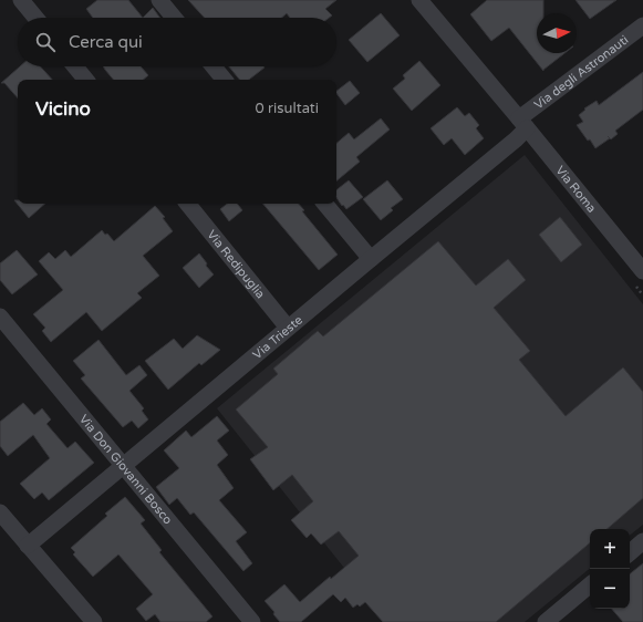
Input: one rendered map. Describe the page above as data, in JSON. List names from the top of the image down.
{
  "streets": {
    "street": [
      "Via degli Astronauti",
      "Via Roma",
      "Via Redipuglia",
      "Via Trieste",
      "Via Don Giovanni Bosco"
    ]
  },
  "crossings": [
    ["Via degli Astronauti", "Via Roma"],
    ["Via degli Astronauti", "Via Trieste"],
    ["Via Roma", "Via Trieste"],
    ["Via Redipuglia", "Via Trieste"],
    ["Via Trieste", "Via Don Giovanni Bosco"]
  ],
  "north": "right",
  "page": {
    "search": "Cerca qui",
    "heading": ["Vicino", "0 risultati"],
    "map_buttons": ["+", "−"]
  }
}
